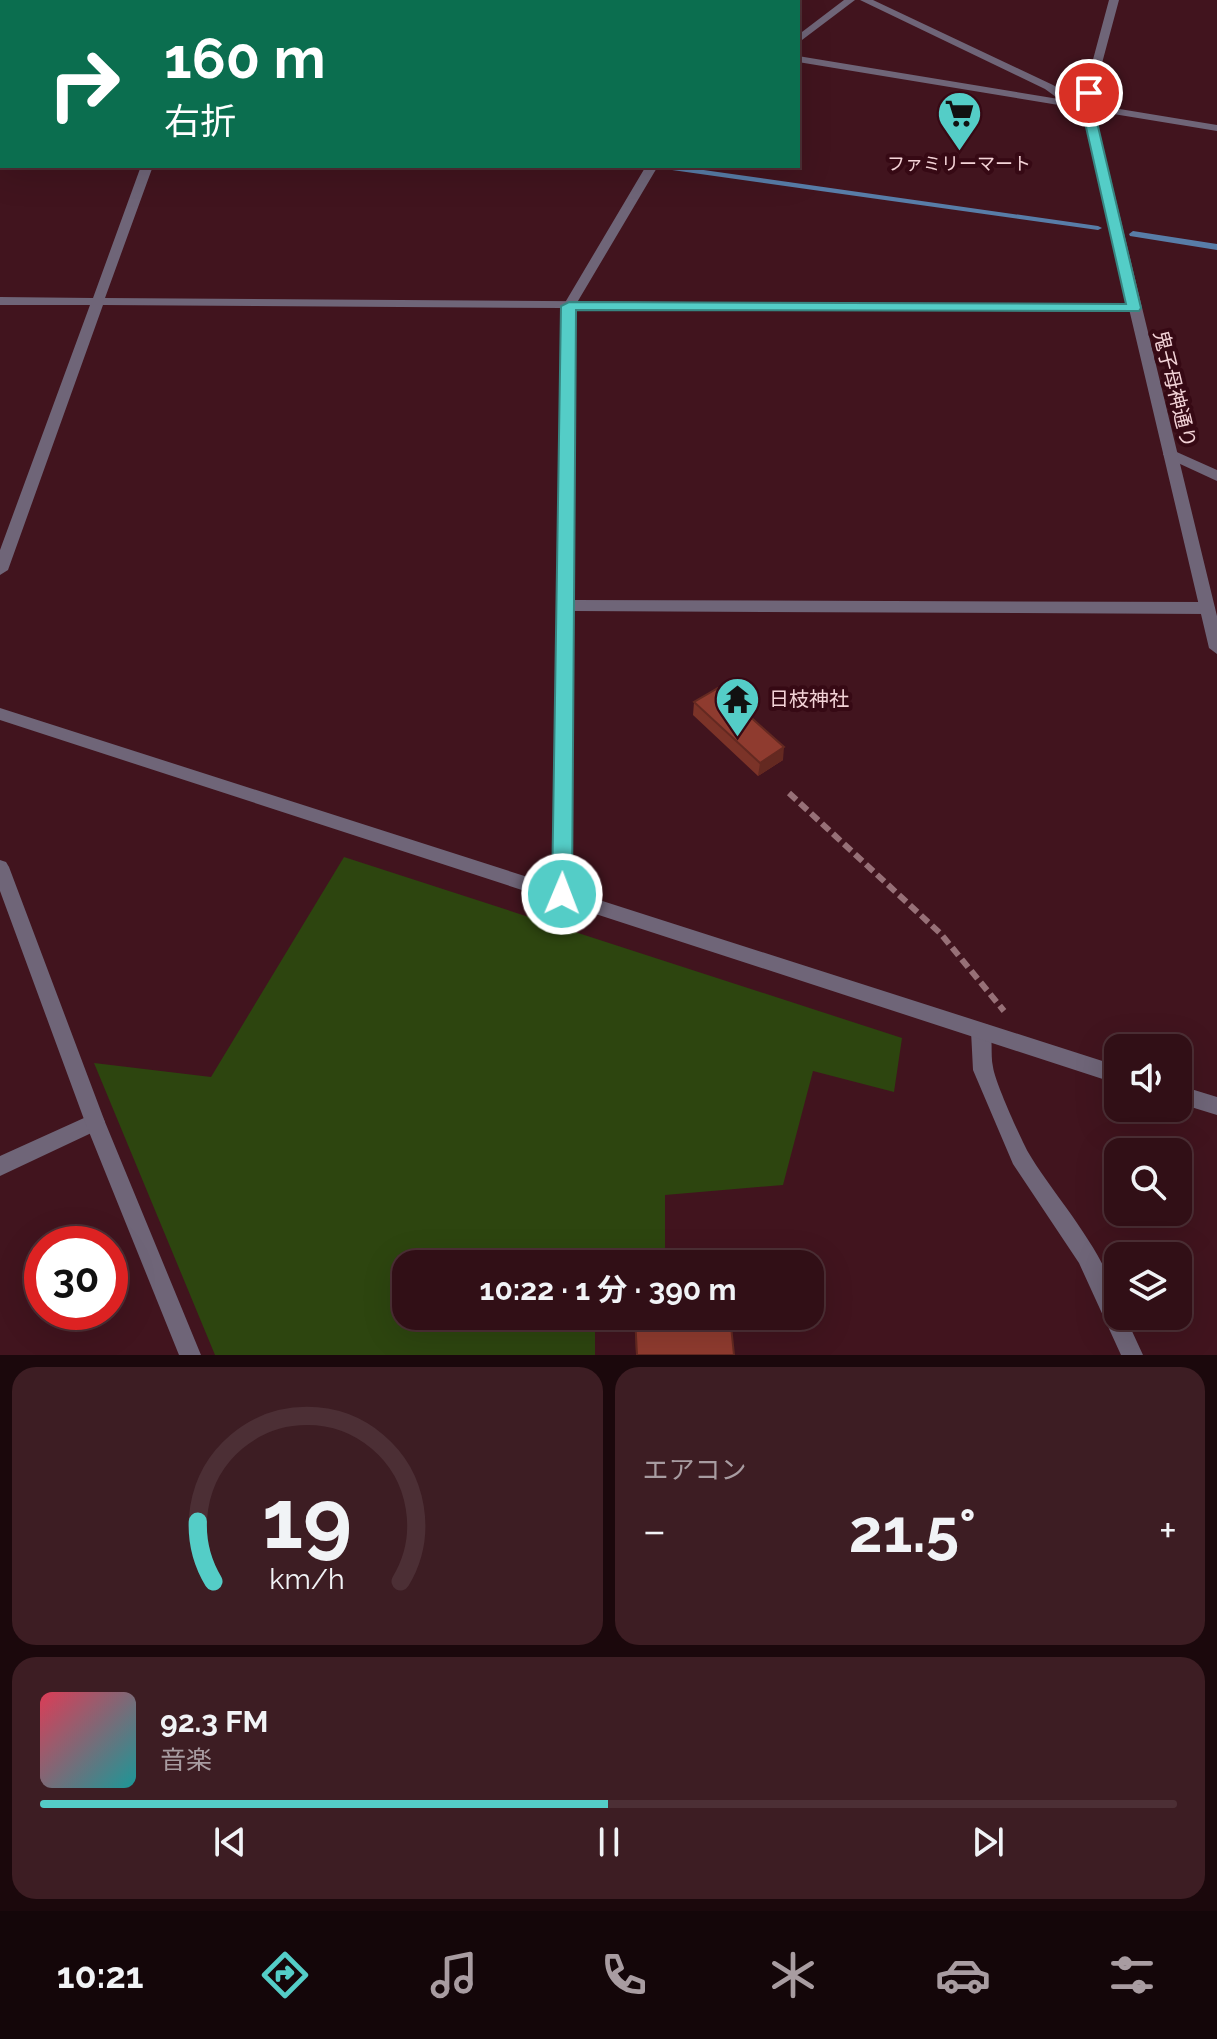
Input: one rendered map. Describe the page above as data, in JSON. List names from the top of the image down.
{
  "streets": {
    "street": ["鬼子母神通り"]
  },
  "places": {
    "supermarket": ["ファミリーマート"],
    "temple": ["日枝神社"]
  },
  "page": {
    "turn": ["160 m", "右折"],
    "limit": "30",
    "trip": "10:22 · 1 分 · 390 m",
    "tile": "エアコン",
    "heat": ["−", "21.5°", "+"],
    "song": ["92.3 FM", "音楽"],
    "tabs": "10:21",
    "gauge": ["19", "km/h"]
  }
}
